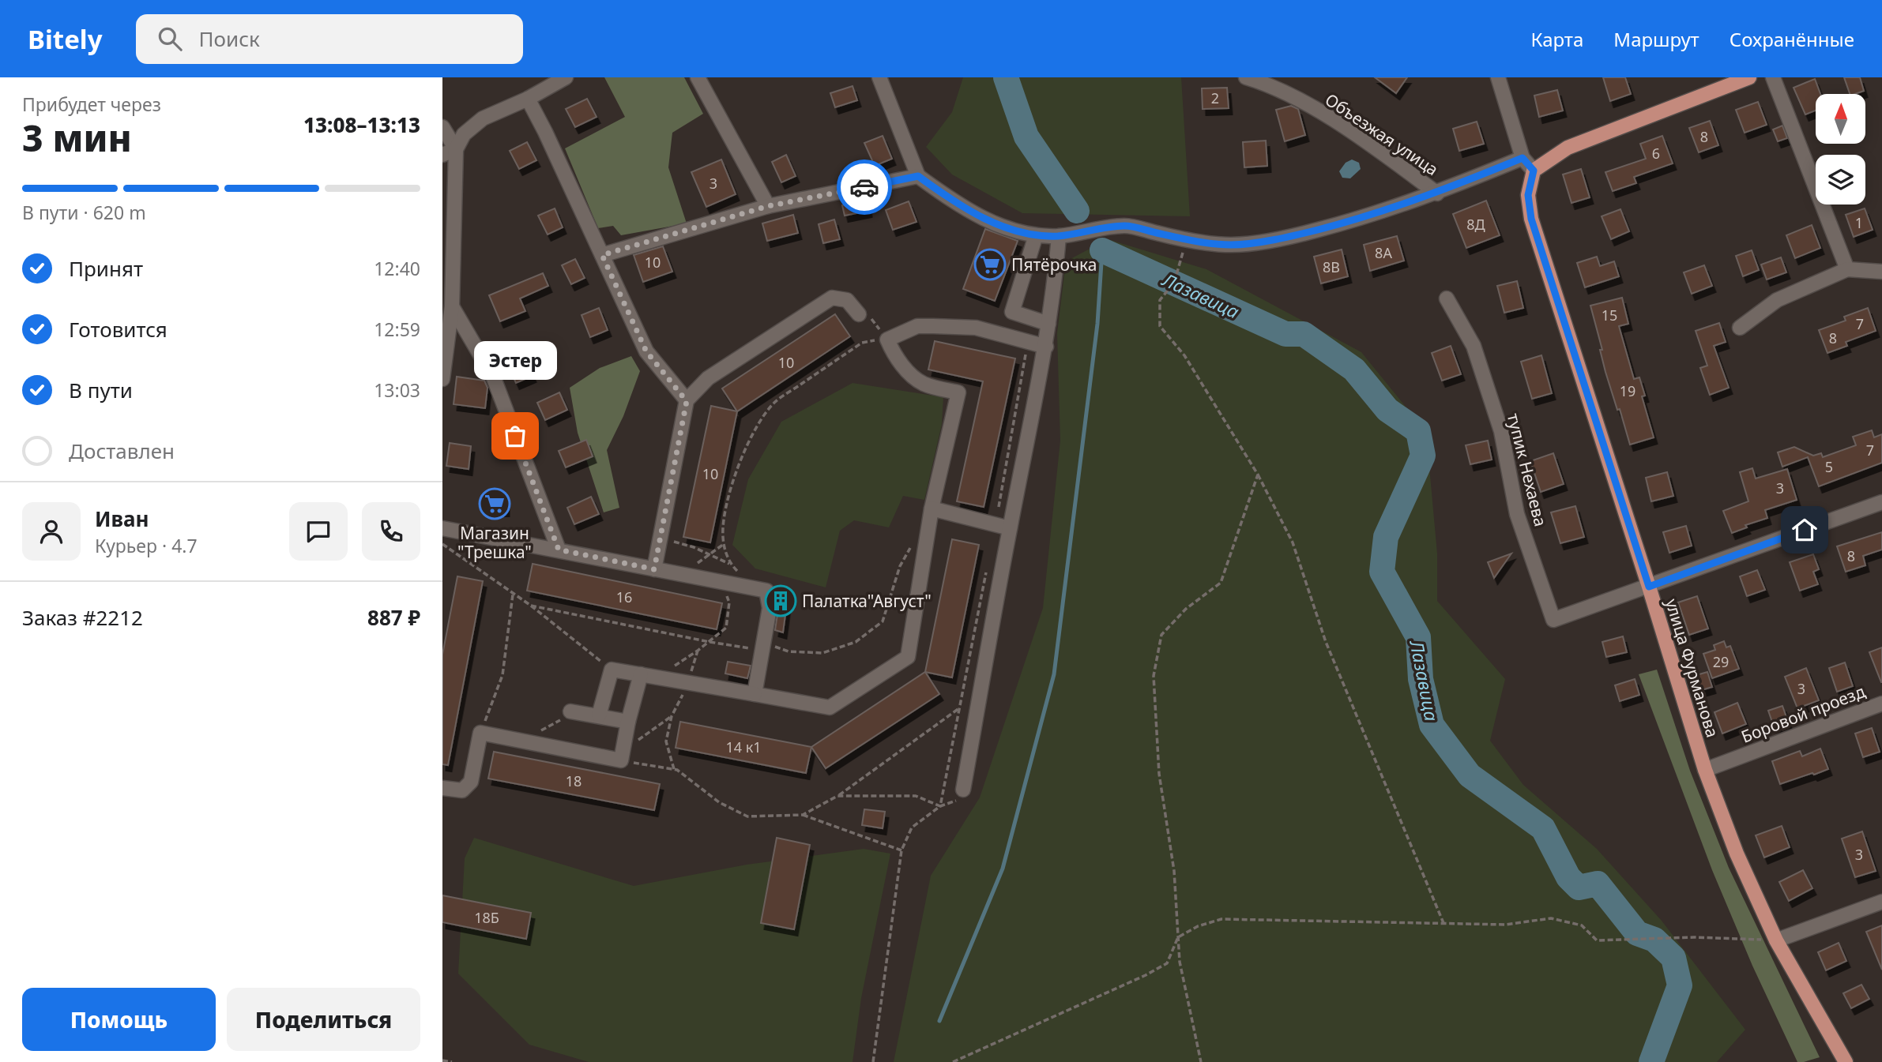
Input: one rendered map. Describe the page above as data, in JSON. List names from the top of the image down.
{
  "streets": {
    "main road": ["улица Фурманова"],
    "street": ["Объезжая улица", "тупик Нехаева", "Боровой проезд"]
  },
  "crossings": [
    ["тупик Нехаева", "улица Фурманова"],
    ["улица Фурманова", "Боровой проезд"]
  ],
  "water": ["Лазавица"],
  "places": {
    "supermarket": ["Пятёрочка", "Магазин \"Трешка\""],
    "other": ["Эстер"],
    "building": ["Палатка\"Август\""]
  },
  "house_numbers": [
    "2",
    "8",
    "6",
    "3",
    "1",
    "8Д",
    "8А",
    "10",
    "8В",
    "15",
    "7",
    "8",
    "10",
    "19",
    "7",
    "5",
    "10",
    "3",
    "8",
    "16",
    "29",
    "3",
    "14 к1",
    "18",
    "3",
    "18Б"
  ],
  "north": "top",
  "page": {
    "header": "Bitely",
    "search": "Поиск",
    "nav": ["Карта", "Маршрут", "Сохранённые"],
    "heading": ["3 мин", "Прибудет через", "13:08–13:13"],
    "panel": [
      "Иван",
      "Курьер · 4.7",
      "Заказ #2212",
      "887 ₽"
    ],
    "bar": "В пути · 620 m",
    "list": [
      ["Принят", "12:40"],
      ["Готовится", "12:59"],
      ["В пути", "13:03"],
      "Доставлен"
    ],
    "bubble": "Эстер",
    "buttons": ["Помощь", "Поделиться"]
  }
}
